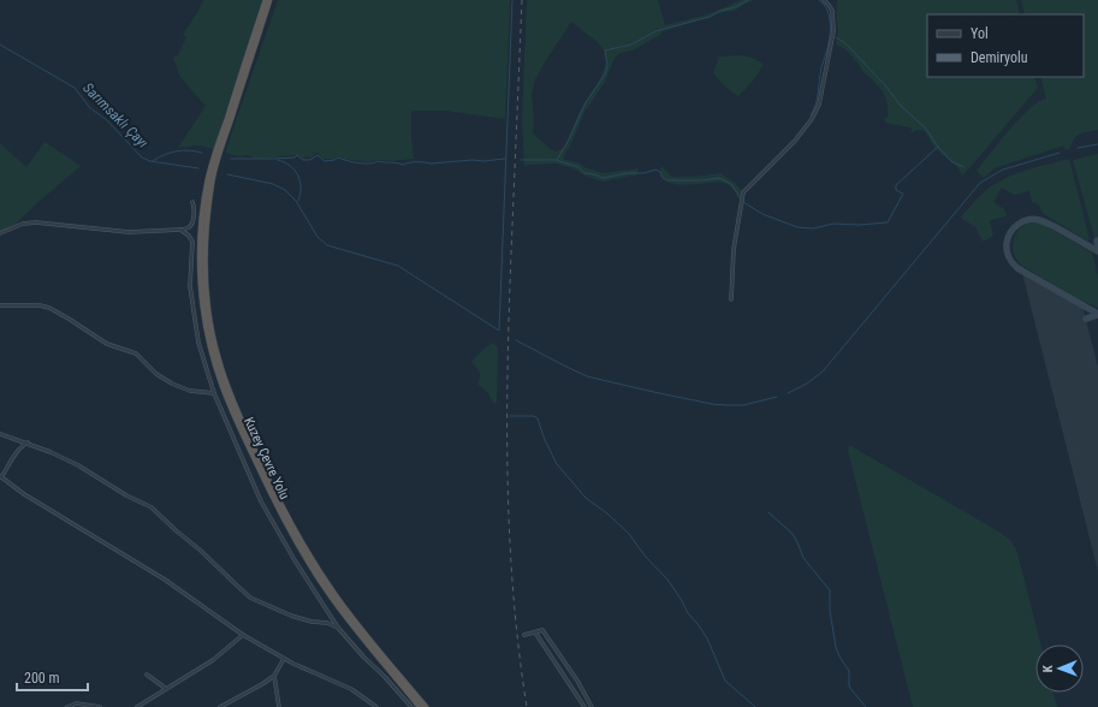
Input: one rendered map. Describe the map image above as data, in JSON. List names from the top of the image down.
{
  "streets": {
    "highway": ["Kuzey Çevre Yolu"]
  },
  "water": ["Sarımsaklı Çayı"],
  "legend": ["Yol", "Demiryolu"],
  "scale_bar": "200 m",
  "north": "left"
}
